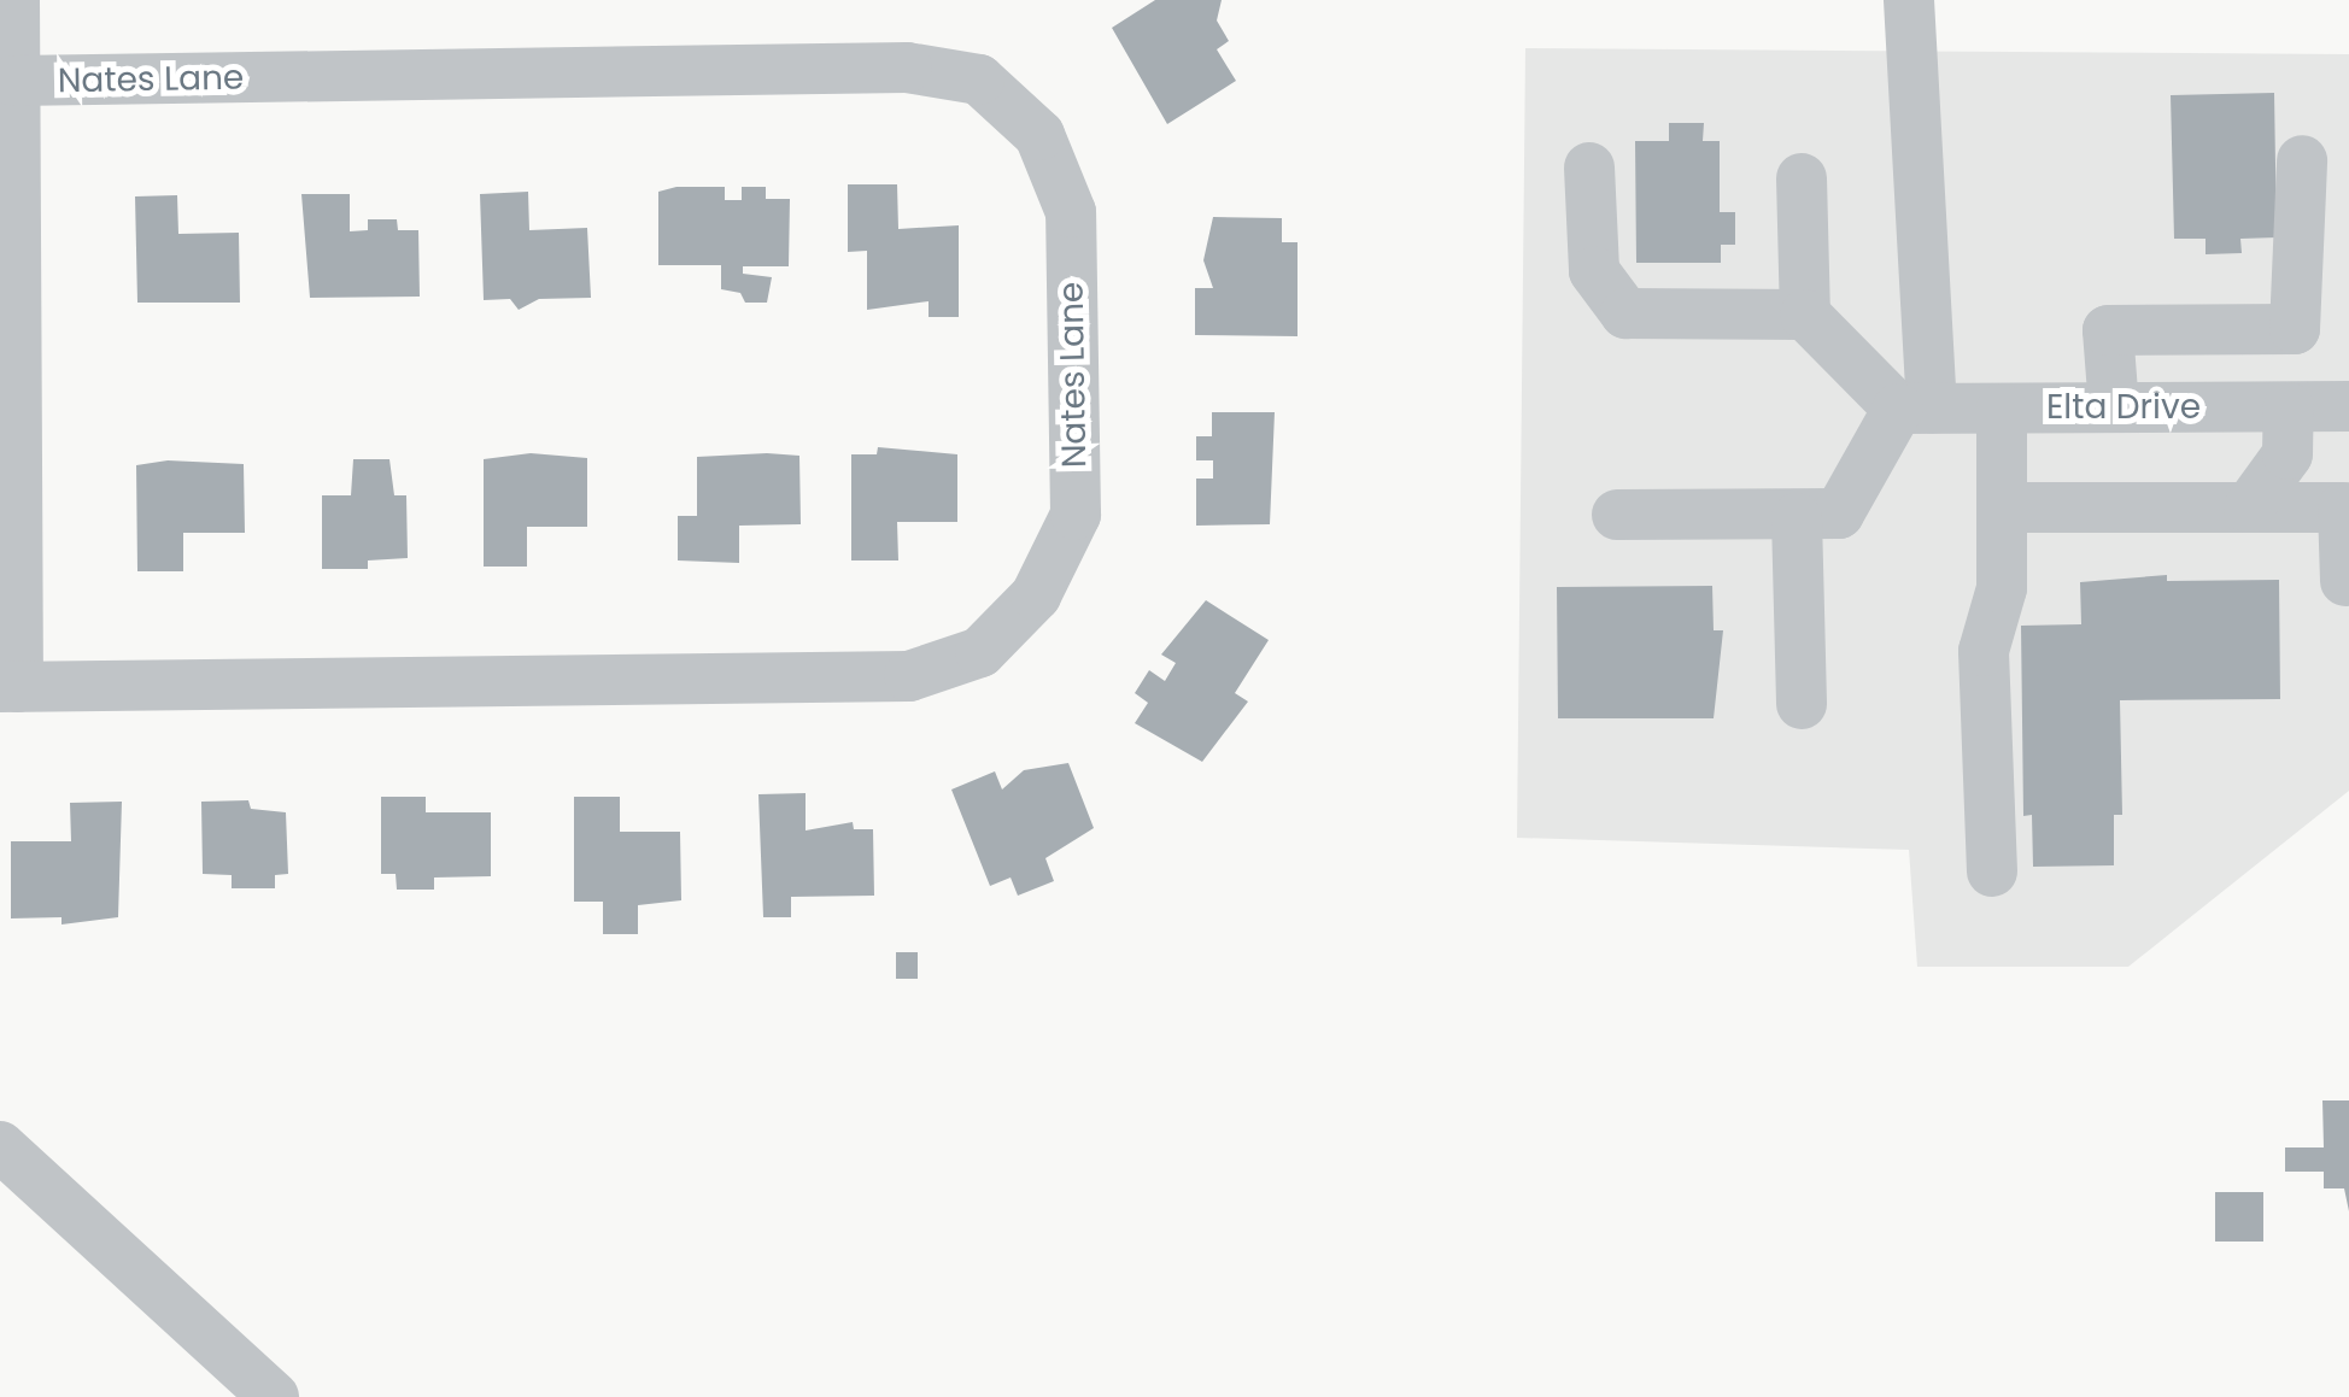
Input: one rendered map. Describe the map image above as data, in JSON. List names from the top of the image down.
{
  "streets": {
    "street": ["Nates Lane", "Elta Drive"]
  }
}
